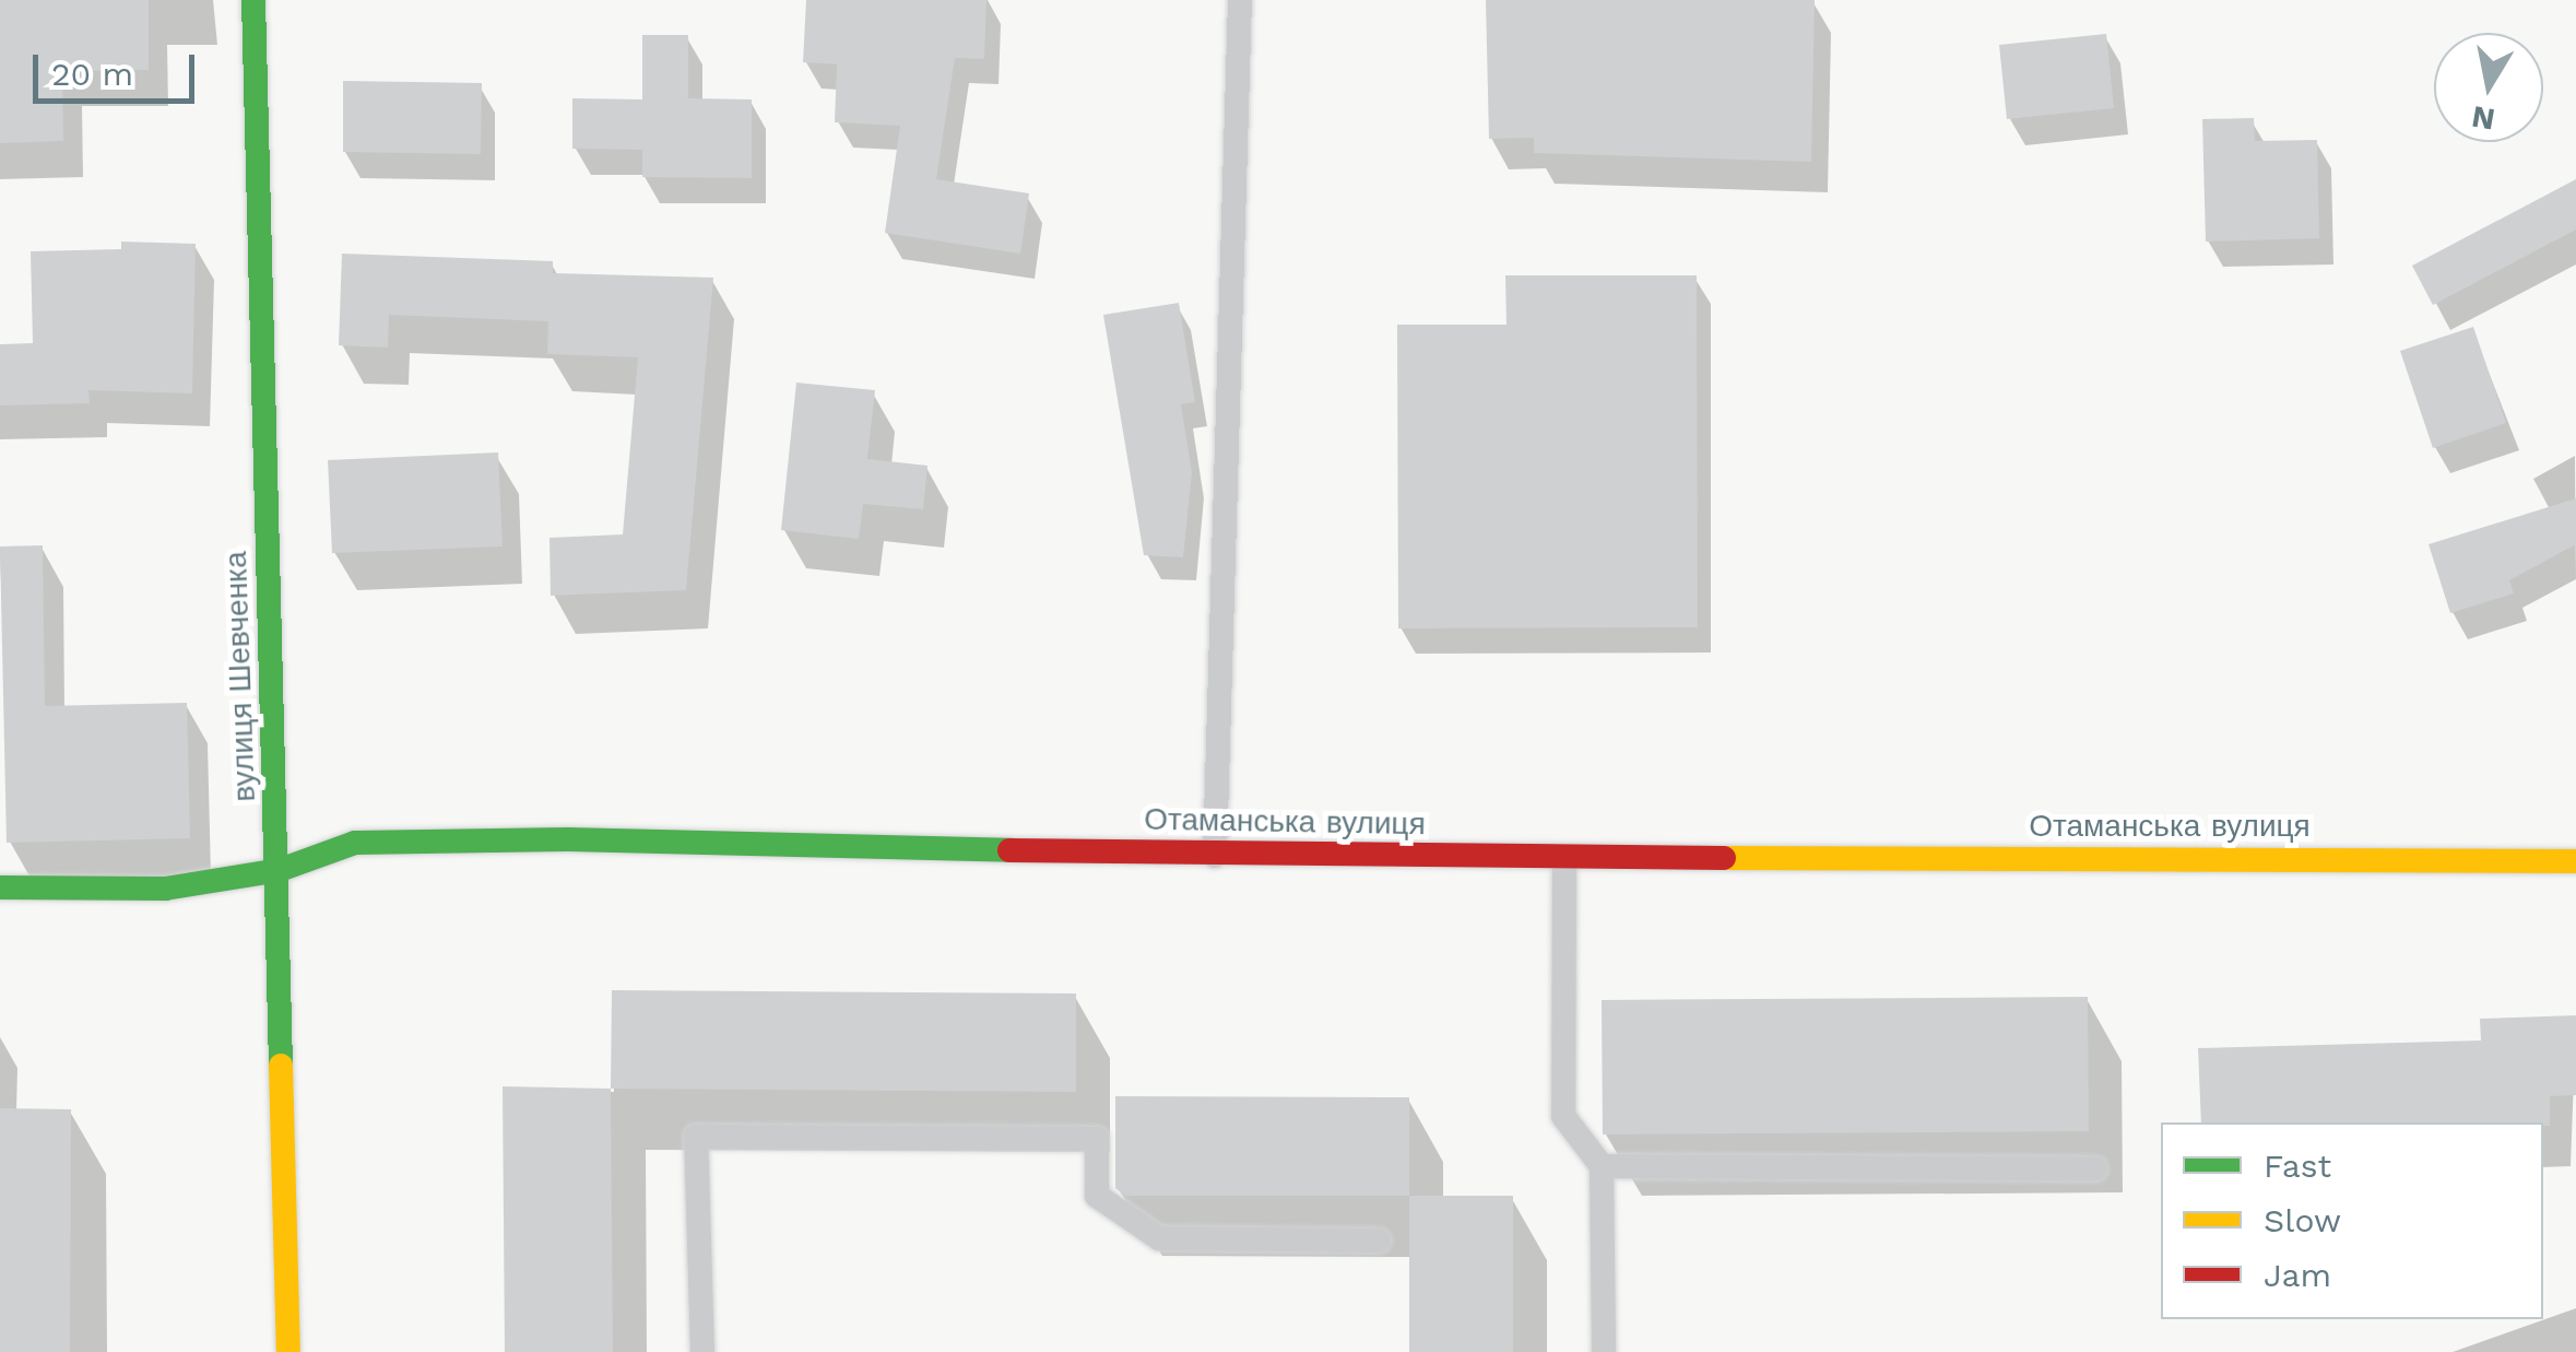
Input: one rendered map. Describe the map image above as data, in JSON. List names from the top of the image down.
{
  "streets": {
    "street": ["вулиця Шевченка", "Отаманська вулиця"]
  },
  "crossings": [
    ["вулиця Шевченка", "Отаманська вулиця"]
  ],
  "legend": ["Fast", "Slow", "Jam"],
  "scale_bar": "20 m",
  "north": "bottom"
}
